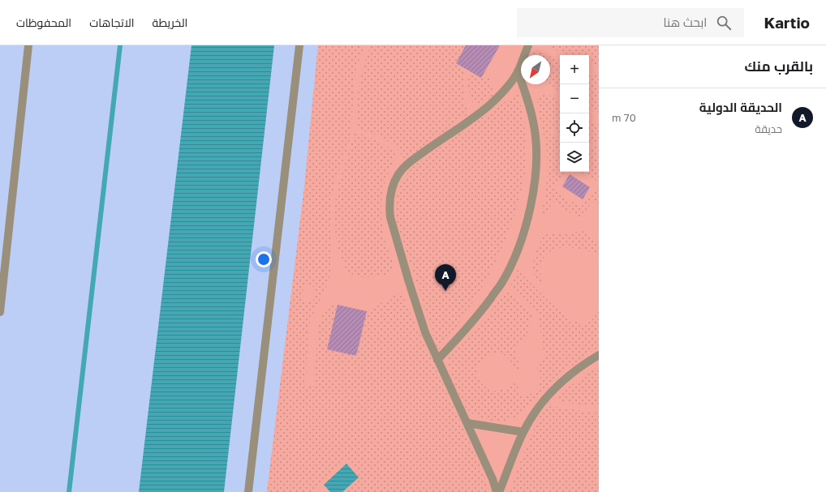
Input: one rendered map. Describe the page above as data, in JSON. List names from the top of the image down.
{
  "north": "bottom left",
  "page": {
    "header": "Kartio",
    "search": "ابحث هنا",
    "nav": ["الخريطة", "الاتجاهات", "المحفوظات"],
    "heading": "بالقرب منك",
    "map_buttons": ["+", "−"],
    "list": [
      {
        "mark": "A",
        "name": "الحديقة الدولية",
        "note": "حديقة",
        "value": "70 m"
      }
    ],
    "pins": "A"
  }
}
